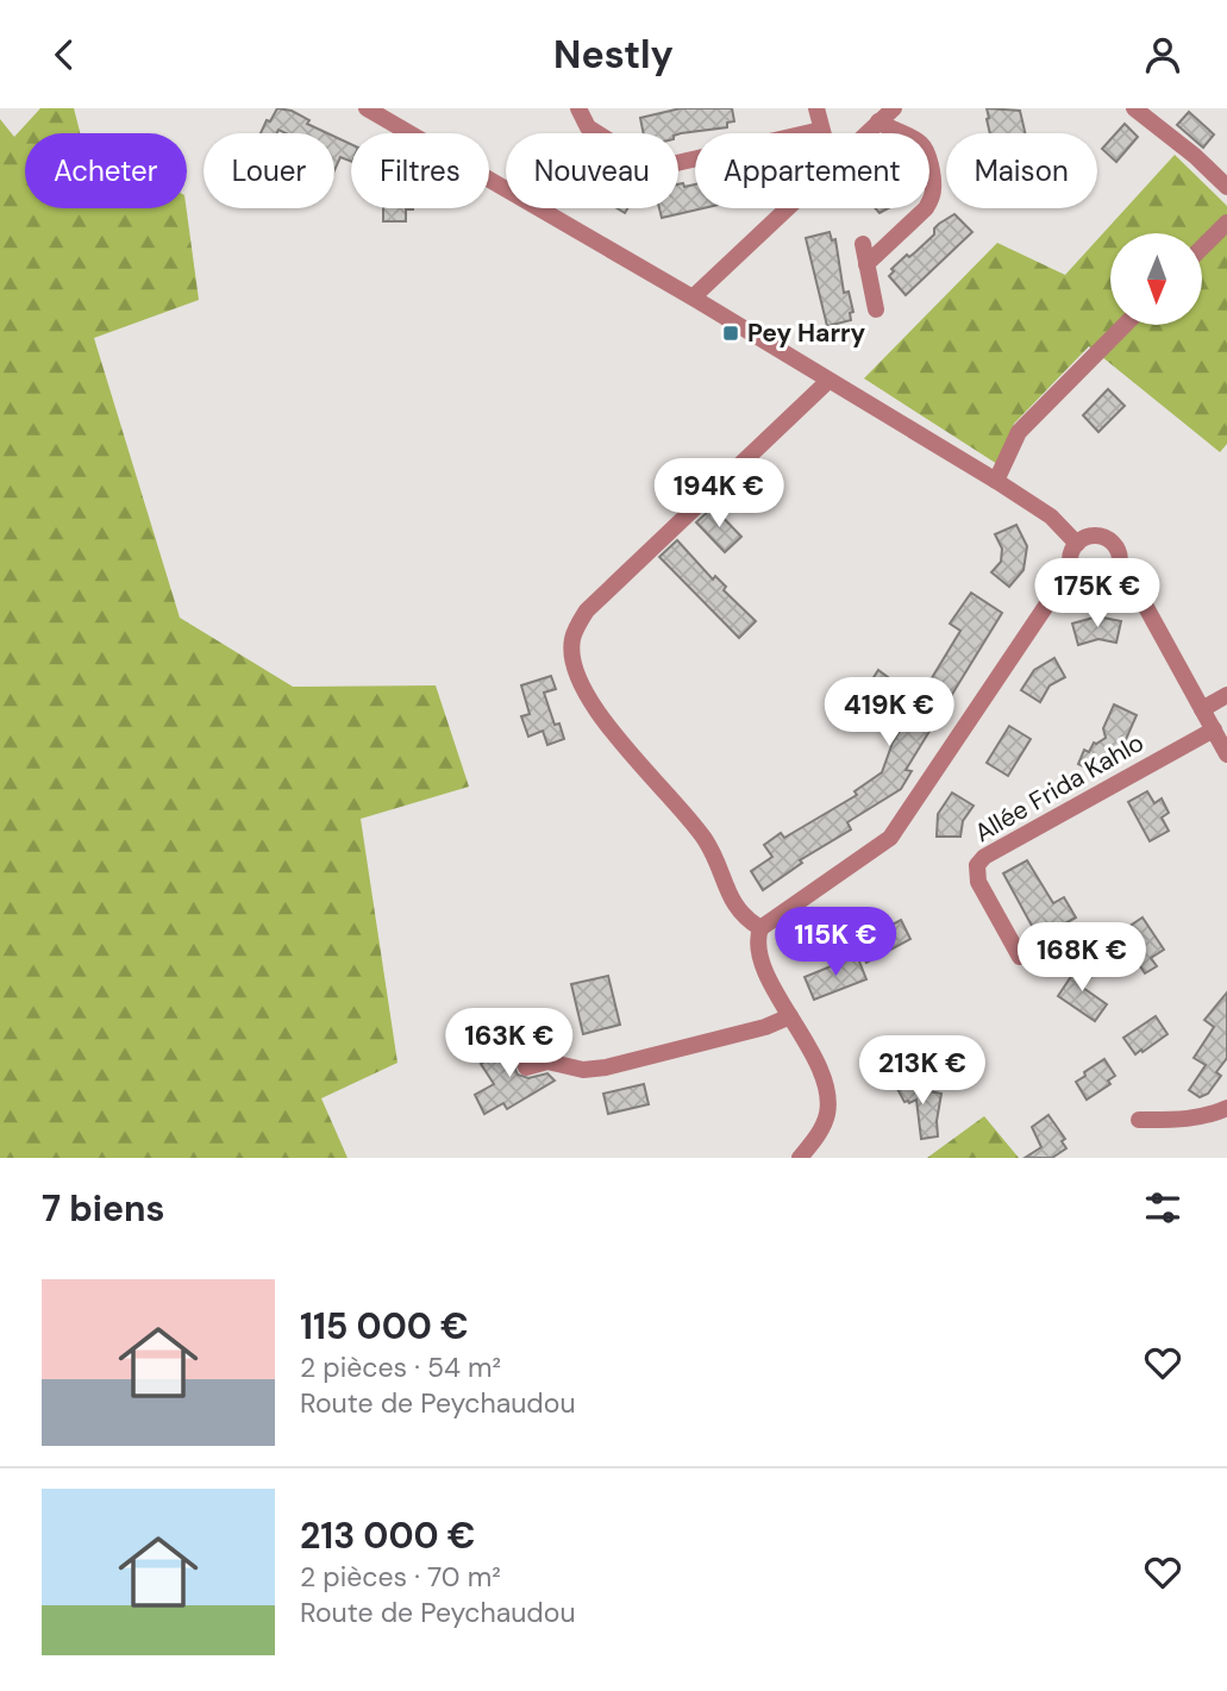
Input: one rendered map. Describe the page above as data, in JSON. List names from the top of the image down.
{
  "streets": {
    "street": ["Allée Frida Kahlo"]
  },
  "places": {
    "transit": ["Pey Harry"]
  },
  "north": "bottom",
  "page": {
    "header": "Nestly",
    "chip": [
      "Acheter",
      "Louer",
      "Filtres",
      "Nouveau",
      "Appartement",
      "Maison"
    ],
    "price": [
      "194K €",
      "175K €",
      "419K €",
      "115K €",
      "168K €",
      "163K €",
      "213K €"
    ],
    "heading": "7 biens",
    "list": [
      {
        "name": "115 000 €",
        "note": "2 pièces · 54 m² · Route de Peychaudou"
      },
      {
        "name": "213 000 €",
        "note": "2 pièces · 70 m² · Route de Peychaudou"
      }
    ]
  }
}
